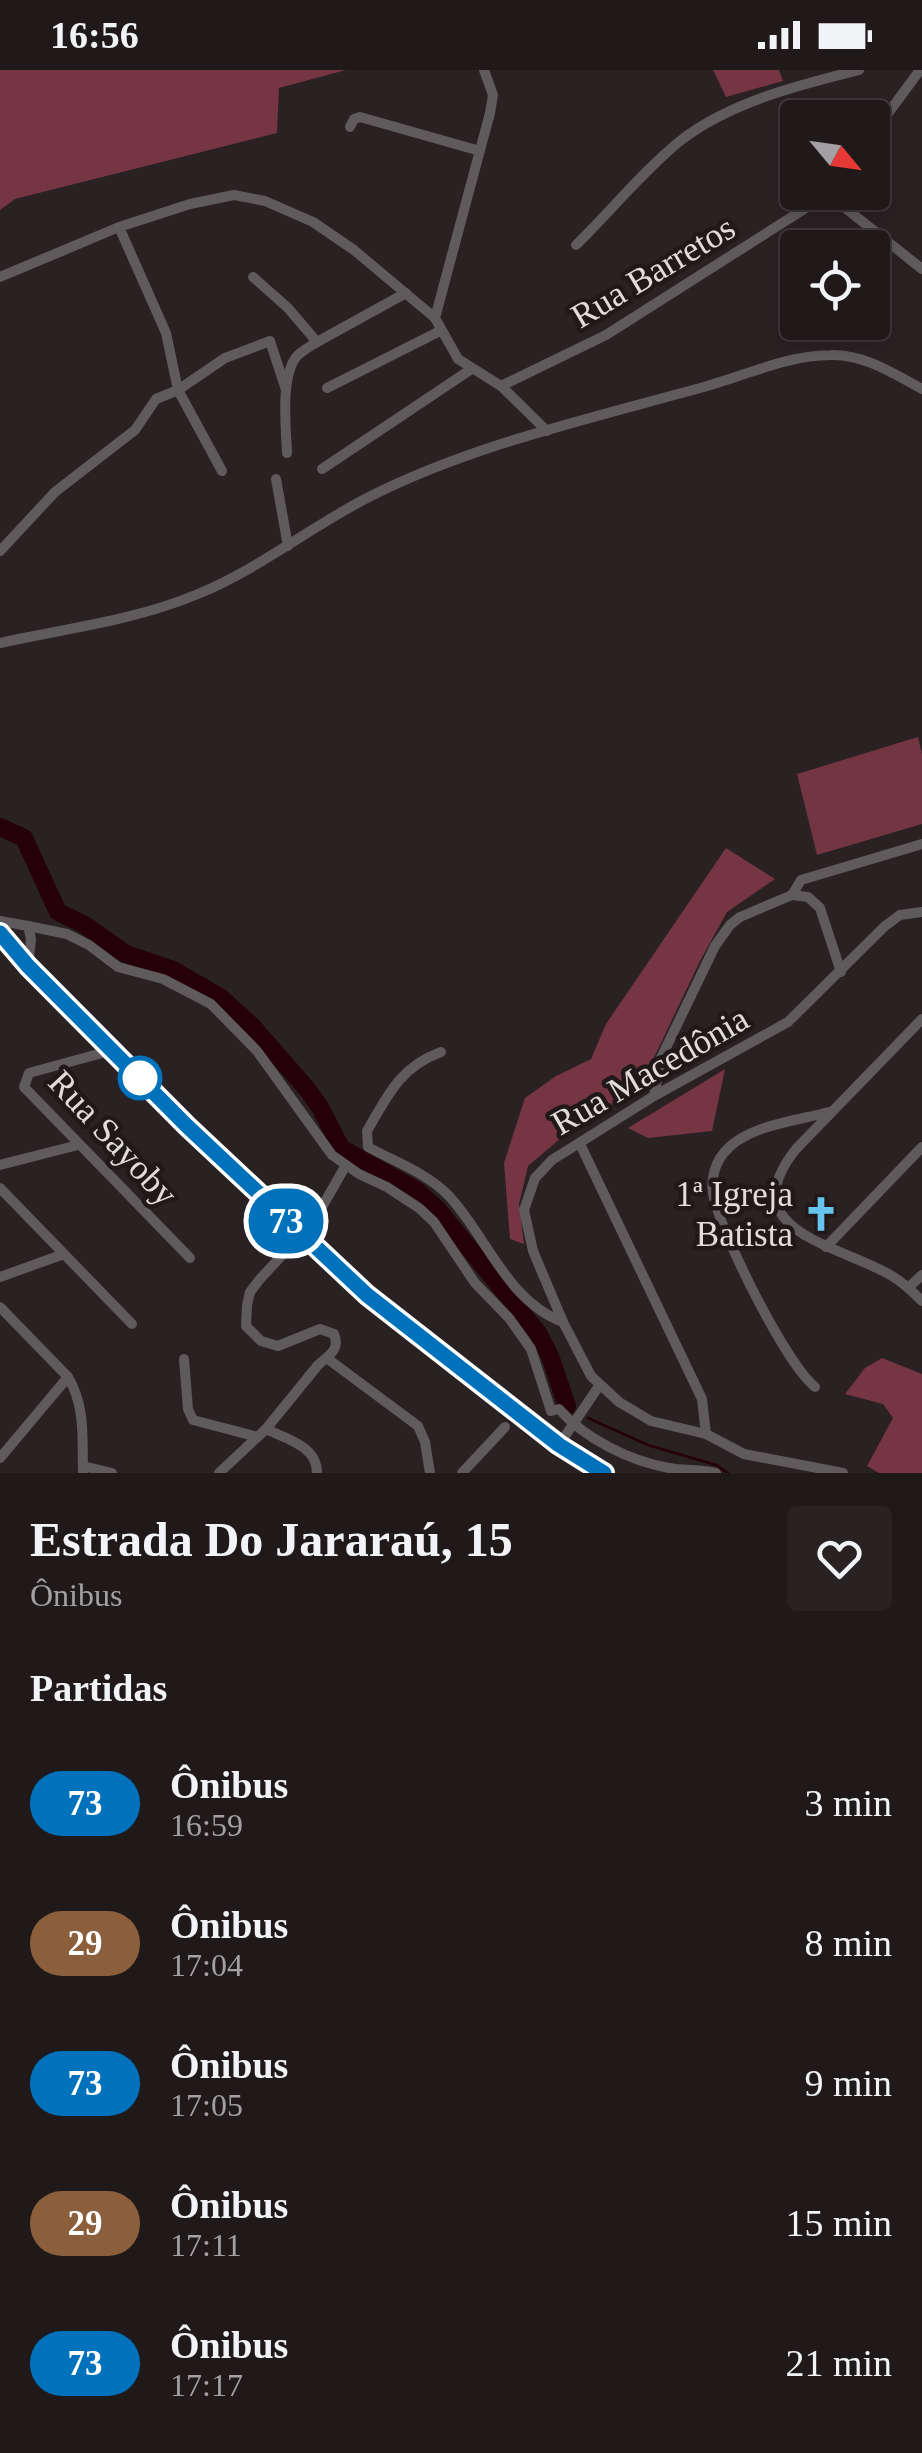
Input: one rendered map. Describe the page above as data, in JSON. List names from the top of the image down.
{
  "streets": {
    "street": ["Rua Barretos", "Rua Macedônia", "Rua Sayoby"]
  },
  "places": {
    "church": ["1ª Igreja Batista"]
  },
  "lines": ["bus line 73"],
  "north": "bottom right",
  "page": {
    "status": "16:56",
    "on_map": "73",
    "heading": [
      ["Estrada Do Jararaú, 15", "Ônibus"],
      "Partidas"
    ],
    "list": [
      {
        "mark": "73",
        "name": "Ônibus",
        "note": "16:59",
        "value": "3 min"
      },
      {
        "mark": "29",
        "name": "Ônibus",
        "note": "17:04",
        "value": "8 min"
      },
      {
        "mark": "73",
        "name": "Ônibus",
        "note": "17:05",
        "value": "9 min"
      },
      {
        "mark": "29",
        "name": "Ônibus",
        "note": "17:11",
        "value": "15 min"
      },
      {
        "mark": "73",
        "name": "Ônibus",
        "note": "17:17",
        "value": "21 min"
      }
    ]
  }
}
